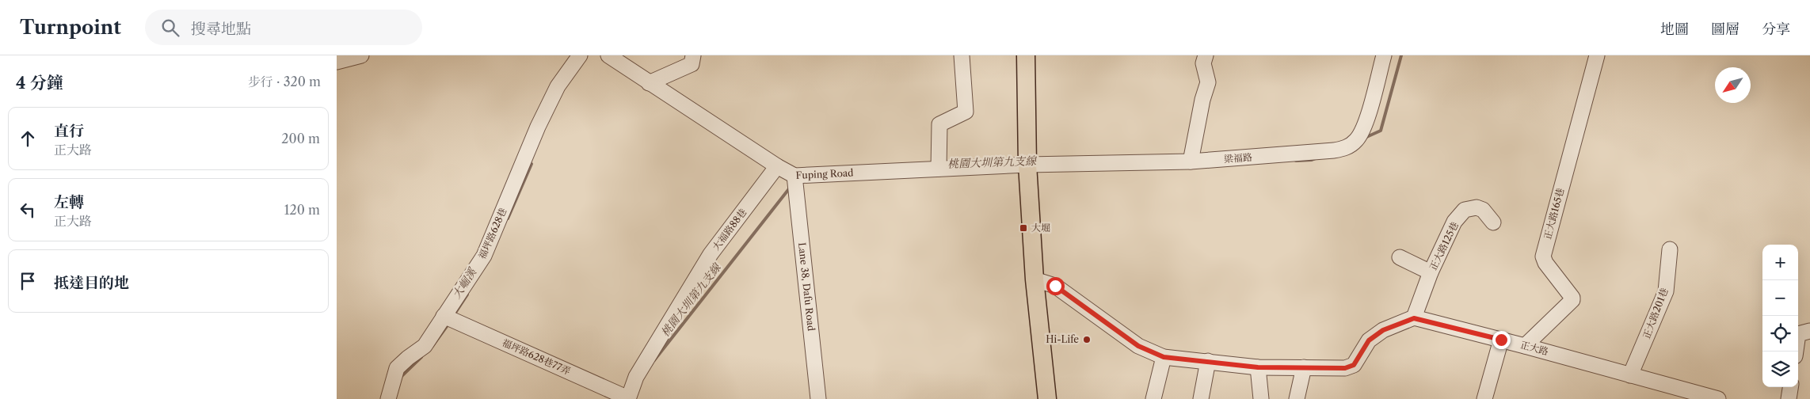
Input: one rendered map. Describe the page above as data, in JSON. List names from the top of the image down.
{
  "streets": {
    "street": [
      "梁福路",
      "Fuping Road",
      "正大路165巷",
      "大福路88巷",
      "福坪路628巷",
      "正大路125巷",
      "Lane 38, Dafu Road",
      "正大路201巷",
      "正大路",
      "福坪路628巷77弄"
    ]
  },
  "crossings": [
    ["梁福路", "Fuping Road"],
    ["Fuping Road", "大福路88巷"],
    ["Fuping Road", "Lane 38, Dafu Road"],
    ["正大路165巷", "正大路"],
    ["大福路88巷", "福坪路628巷77弄"],
    ["福坪路628巷", "福坪路628巷77弄"],
    ["正大路125巷", "正大路"],
    ["正大路201巷", "正大路"]
  ],
  "water": ["桃園大圳第九支線", "大崛溪"],
  "places": {
    "transit": ["大堀"],
    "other": ["Hi-Life"]
  },
  "north": "bottom left",
  "page": {
    "header": "Turnpoint",
    "search": "搜尋地點",
    "nav": ["地圖", "圖層", "分享"],
    "heading": ["4 分鐘", "步行 · 320 m"],
    "list": [
      ["直行", "正大路", "200 m"],
      ["左轉", "正大路", "120 m"],
      "抵達目的地"
    ],
    "map_buttons": ["+", "−"]
  }
}
